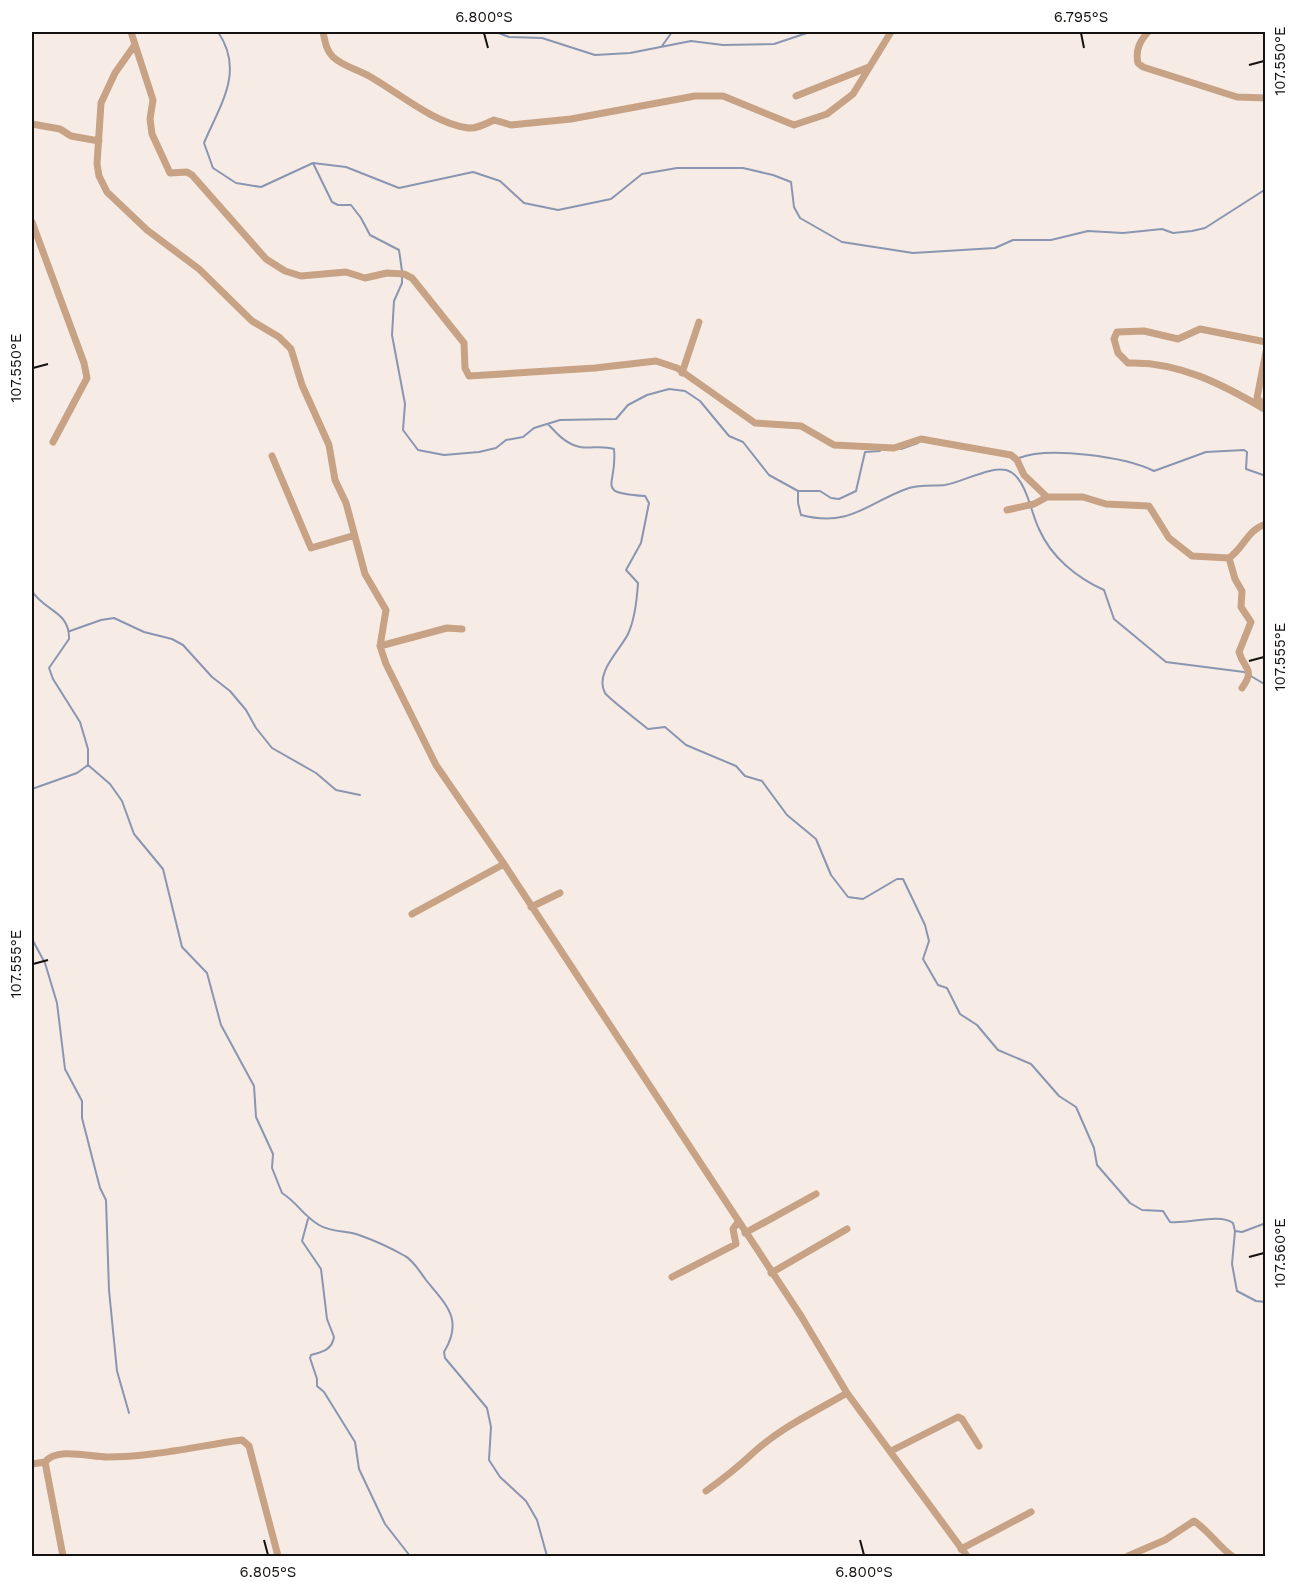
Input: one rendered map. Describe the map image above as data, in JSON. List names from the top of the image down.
{
  "coordinates": [
    "6.800°S",
    "6.795°S",
    "107.550°E",
    "107.555°E",
    "107.560°E",
    "6.805°S"
  ]
}
